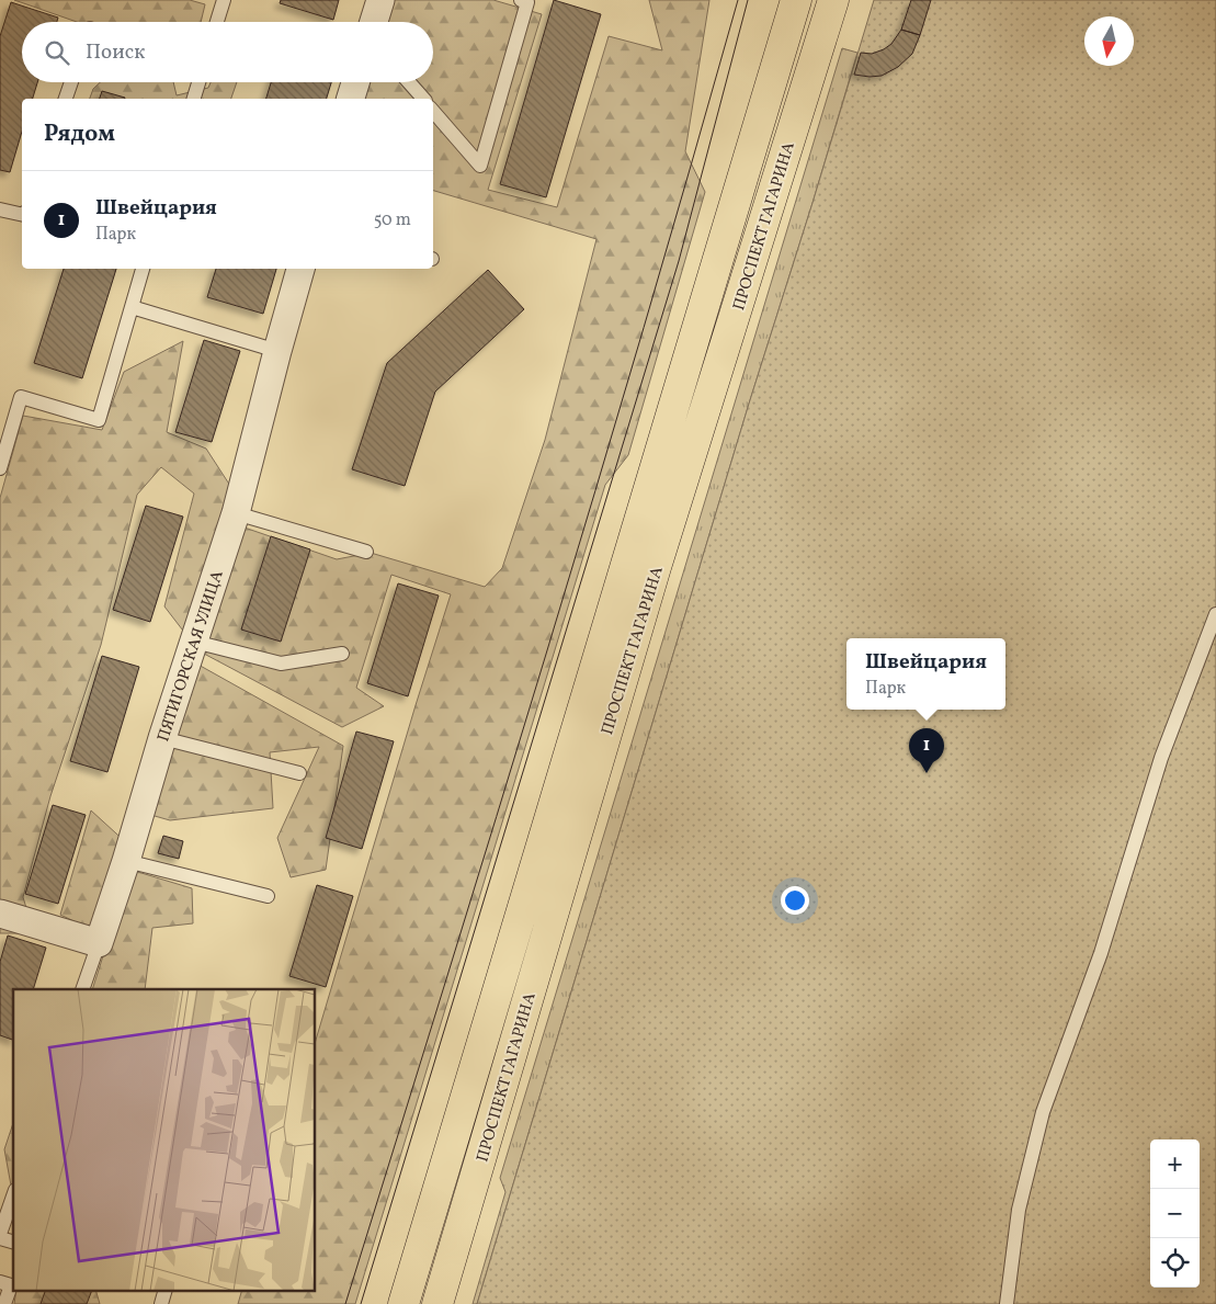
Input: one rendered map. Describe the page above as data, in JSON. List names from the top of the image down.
{
  "streets": {
    "main road": ["ПРОСПЕКТ ГАГАРИНА"],
    "street": ["ПЯТИГОРСКАЯ УЛИЦА"]
  },
  "north": "bottom",
  "page": {
    "search": "Поиск",
    "heading": "Рядом",
    "list": [
      {
        "mark": "1",
        "name": "Швейцария",
        "note": "Парк",
        "value": "50 m"
      }
    ],
    "popup": ["Швейцария", "Парк"],
    "pins": "1",
    "map_buttons": ["+", "−"]
  }
}
